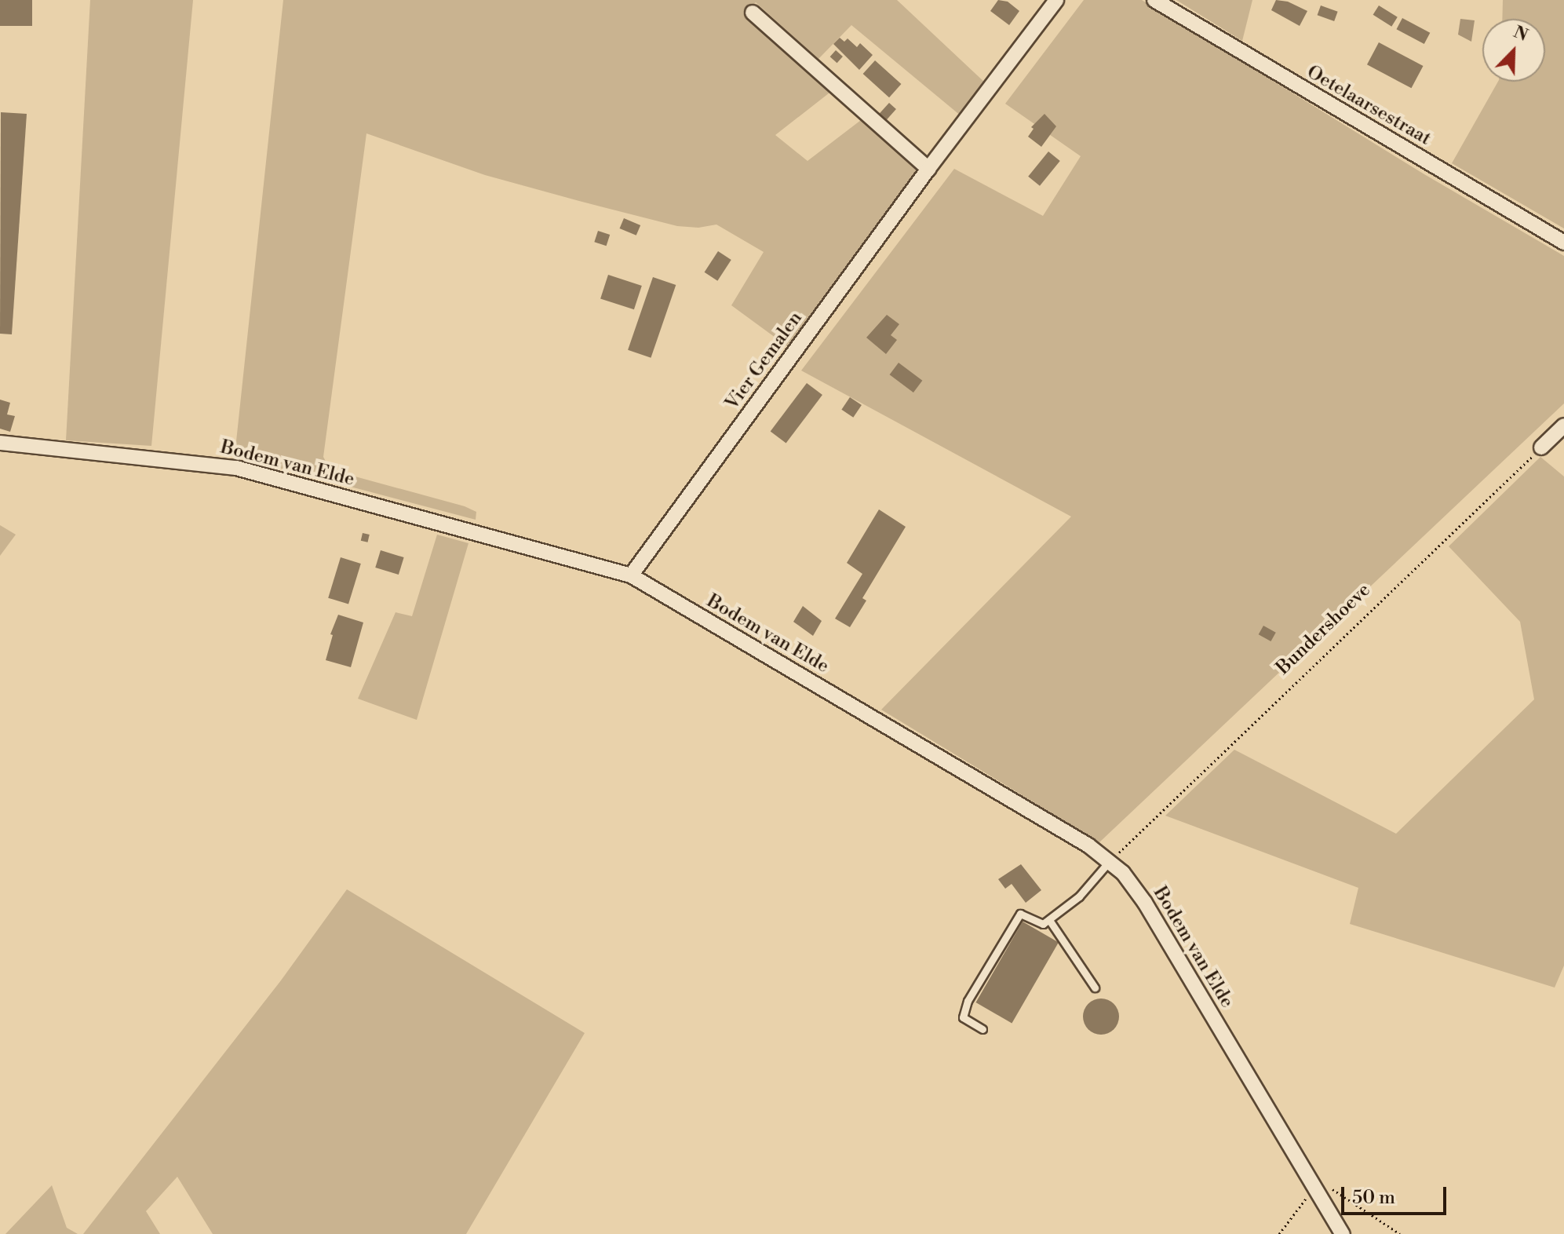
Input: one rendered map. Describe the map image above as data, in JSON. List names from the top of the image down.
{
  "streets": {
    "street": ["Oetelaarsestraat", "Vier Gemalen", "Bodem van Elde"],
    "path": ["Bundershoeve"]
  },
  "crossings": [
    ["Vier Gemalen", "Bodem van Elde"],
    ["Bodem van Elde", "Bundershoeve"]
  ],
  "scale_bar": "50 m",
  "north": "top right"
}
